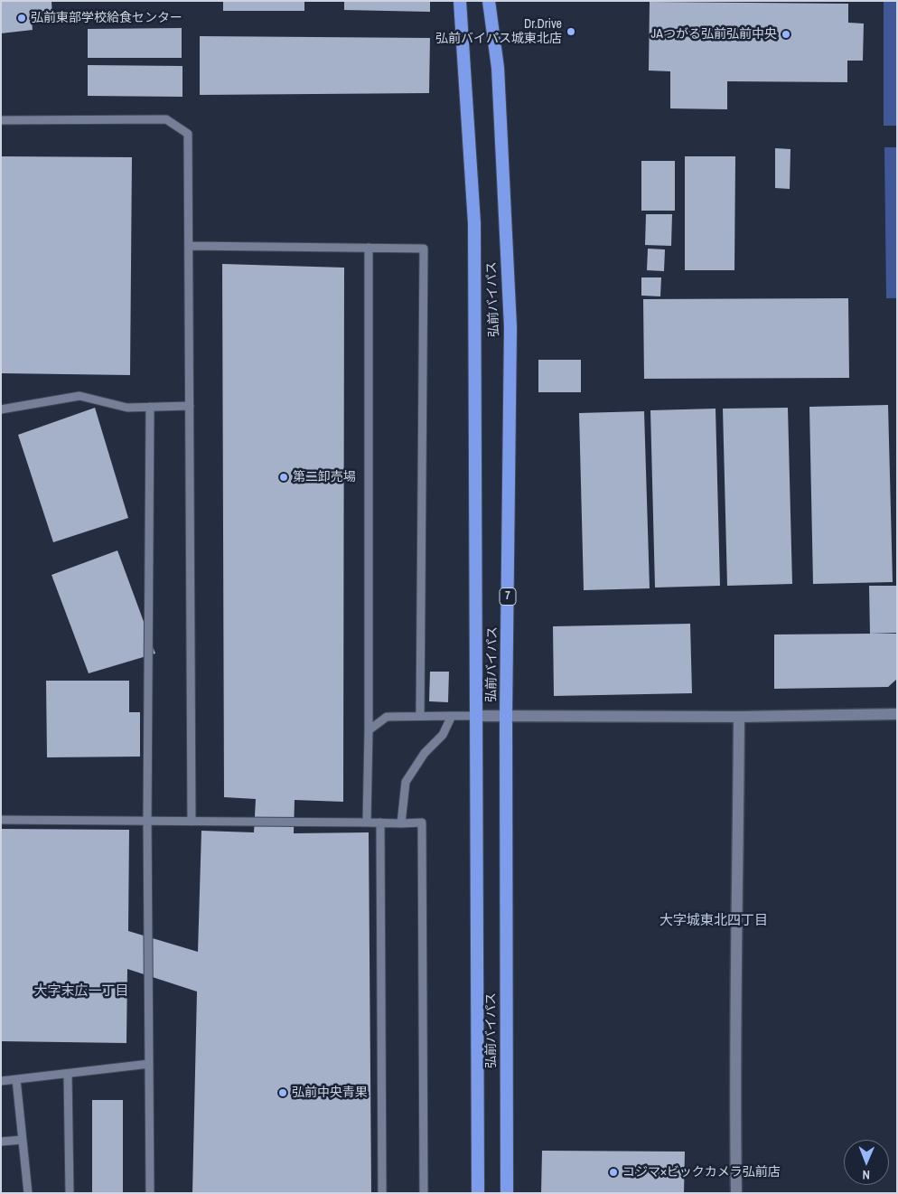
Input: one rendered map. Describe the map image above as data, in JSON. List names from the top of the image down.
{
  "streets": {
    "highway": ["弘前バイパス", "7"]
  },
  "districts": ["大字城東北四丁目", "大字末広一丁目"],
  "places": [
    "弘前東部学校給食センター",
    "Dr.Drive 弘前バイパス城東北店",
    "JAつがる弘前弘前中央",
    "第二卸売場",
    "弘前中央青果",
    "コジマ×ビックカメラ弘前店"
  ],
  "north": "bottom"
}
